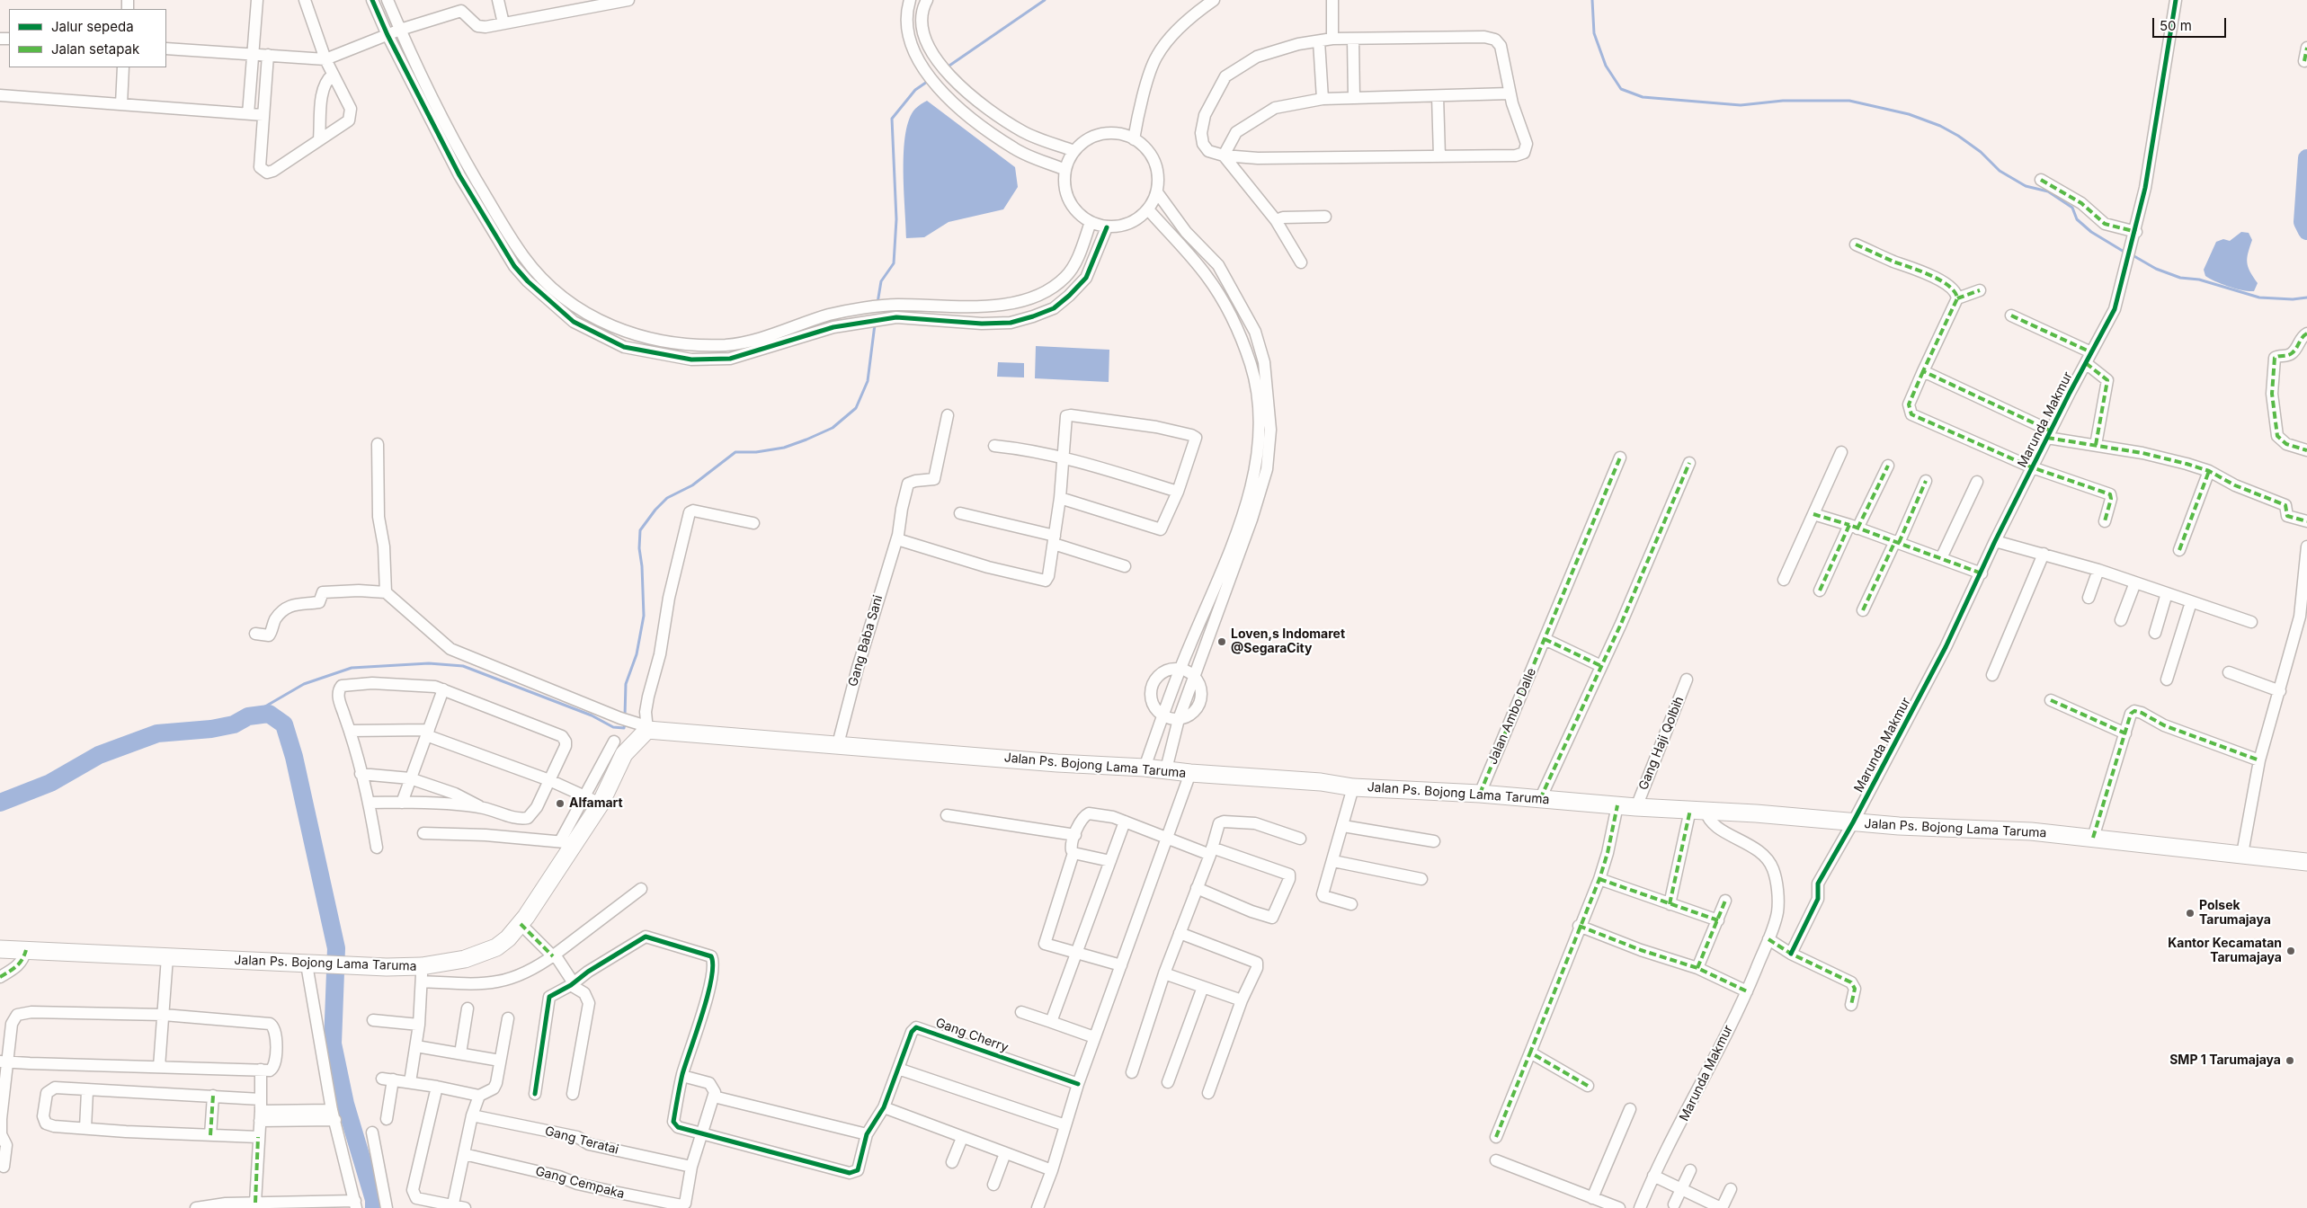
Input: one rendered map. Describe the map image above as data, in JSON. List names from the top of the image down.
{
  "streets": {
    "main road": ["Jalan Ps. Bojong Lama Taruma"],
    "street": [
      "Marunda Makmur",
      "Gang Baba Sani",
      "Jalan Ambo Dalle",
      "Gang Haji Qolbih",
      "Gang Cherry",
      "Gang Teratai",
      "Gang Cempaka"
    ]
  },
  "crossings": [
    ["Marunda Makmur", "Jalan Ps. Bojong Lama Taruma"],
    ["Gang Baba Sani", "Jalan Ps. Bojong Lama Taruma"],
    ["Jalan Ambo Dalle", "Jalan Ps. Bojong Lama Taruma"],
    ["Gang Haji Qolbih", "Jalan Ps. Bojong Lama Taruma"],
    ["Gang Teratai", "Gang Cempaka"]
  ],
  "places": [
    "Loven,s Indomaret @SegaraCity",
    "Alfamart",
    "Polsek Tarumajaya",
    "Kantor Kecamatan Tarumajaya",
    "SMP 1 Tarumajaya"
  ],
  "legend": ["Jalur sepeda", "Jalan setapak"],
  "scale_bar": "50 m"
}
